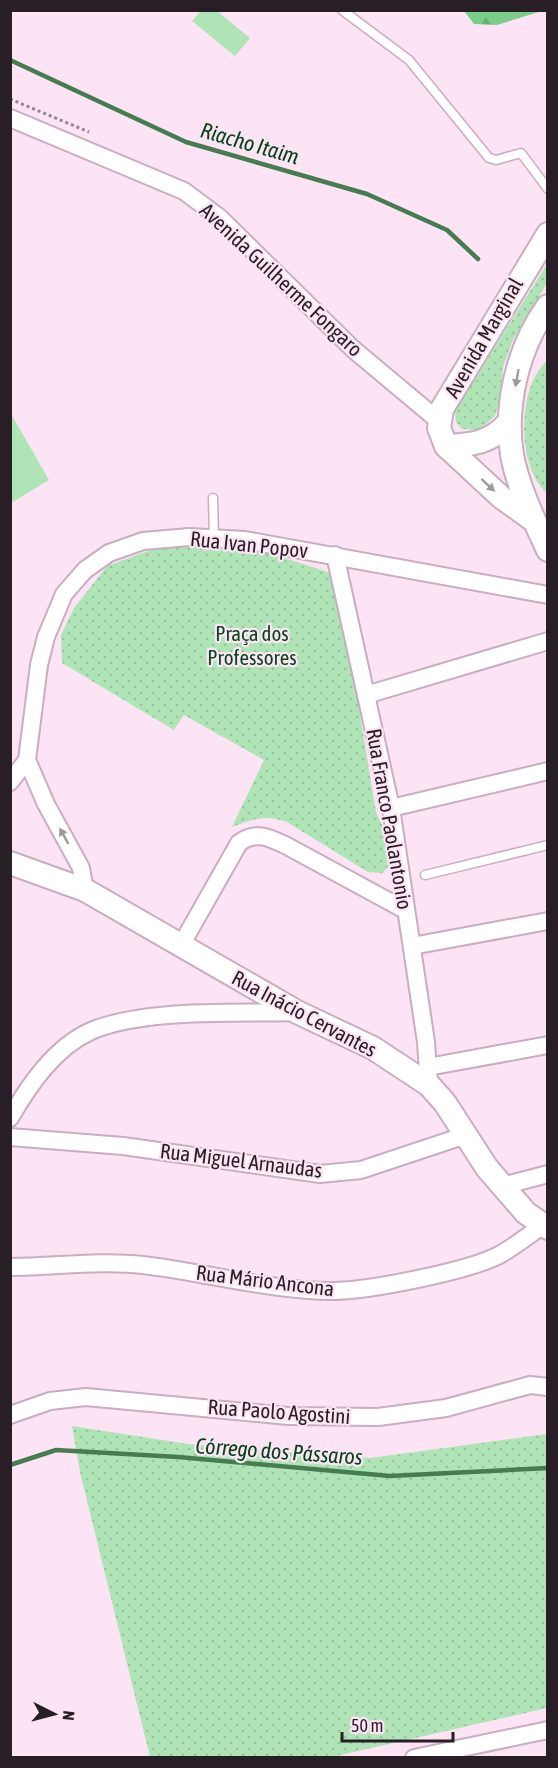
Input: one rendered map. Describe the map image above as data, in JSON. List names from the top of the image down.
{
  "streets": {
    "main road": ["Avenida Marginal", "Rua Inácio Cervantes"],
    "street": [
      "Avenida Guilherme Fongaro",
      "Rua Ivan Popov",
      "Rua Franco Paolantonio",
      "Rua Miguel Arnaudas",
      "Rua Mário Ancona",
      "Rua Paolo Agostini"
    ]
  },
  "crossings": [
    ["Avenida Guilherme Fongaro", "Avenida Marginal"],
    ["Rua Ivan Popov", "Rua Franco Paolantonio"],
    ["Rua Franco Paolantonio", "Rua Inácio Cervantes"],
    ["Rua Inácio Cervantes", "Rua Miguel Arnaudas"],
    ["Rua Inácio Cervantes", "Rua Mário Ancona"]
  ],
  "water": ["Riacho Itaim", "Córrego dos Pássaros"],
  "parks": ["Praça dos Professores"],
  "scale_bar": "50 m",
  "north": "right"
}
